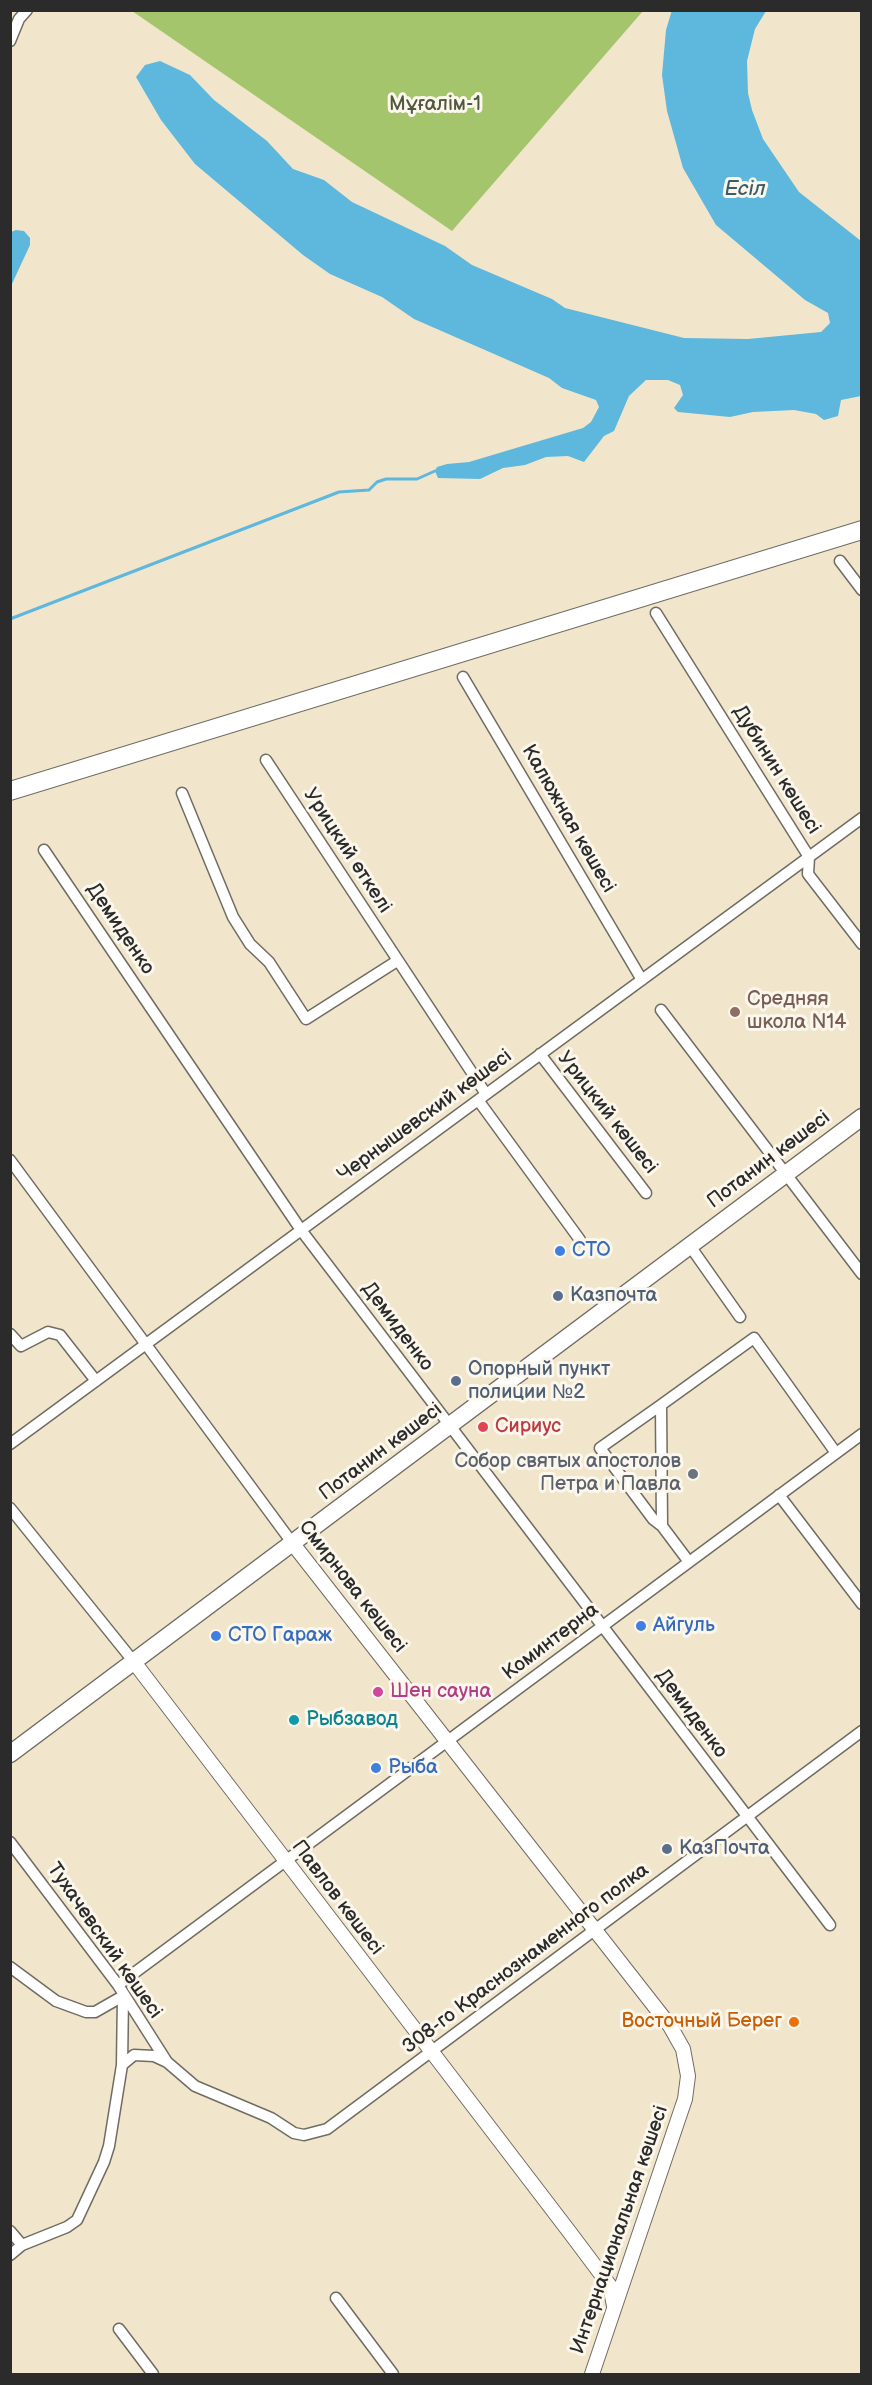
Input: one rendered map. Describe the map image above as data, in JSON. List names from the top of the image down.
{
  "streets": {
    "main road": ["Потанин көшесі"],
    "street": [
      "Дубинин көшесі",
      "Калюжная көшесі",
      "Урицкий өткелі",
      "Демиденко",
      "Урицкий көшесі",
      "Чернышевский көшесі",
      "Смирнова көшесі",
      "Коминтерна",
      "Павлов көшесі",
      "Тухачевский көшесі",
      "308-го Краснознаменного полка",
      "Интернациональная көшесі"
    ]
  },
  "crossings": [
    ["Дубинин көшесі", "Чернышевский көшесі"],
    ["Калюжная көшесі", "Чернышевский көшесі"],
    ["Урицкий өткелі", "Чернышевский көшесі"],
    ["Демиденко", "Чернышевский көшесі"],
    ["Демиденко", "Потанин көшесі"],
    ["Демиденко", "Коминтерна"],
    ["Демиденко", "308-го Краснознаменного полка"],
    ["Урицкий көшесі", "Чернышевский көшесі"],
    ["Чернышевский көшесі", "Смирнова көшесі"],
    ["Потанин көшесі", "Смирнова көшесі"],
    ["Потанин көшесі", "Павлов көшесі"],
    ["Смирнова көшесі", "Коминтерна"],
    ["Смирнова көшесі", "308-го Краснознаменного полка"],
    ["Смирнова көшесі", "Интернациональная көшесі"],
    ["Коминтерна", "Павлов көшесі"],
    ["Коминтерна", "Тухачевский көшесі"],
    ["Павлов көшесі", "308-го Краснознаменного полка"],
    ["Павлов көшесі", "Интернациональная көшесі"],
    ["Тухачевский көшесі", "308-го Краснознаменного полка"]
  ],
  "water": ["Есіл"],
  "parks": ["Мұғалім-1"],
  "places": [
    "Средняя школа N14",
    "СТО",
    "Казпочта",
    "Опорный пункт полиции №2",
    "Сириус",
    "Собор святых апостолов Петра и Павла",
    "Айгуль",
    "СТО Гараж",
    "Шен сауна",
    "Рыбзавод",
    "Рыба",
    "КазПочта",
    "Восточный Берег"
  ]
}
